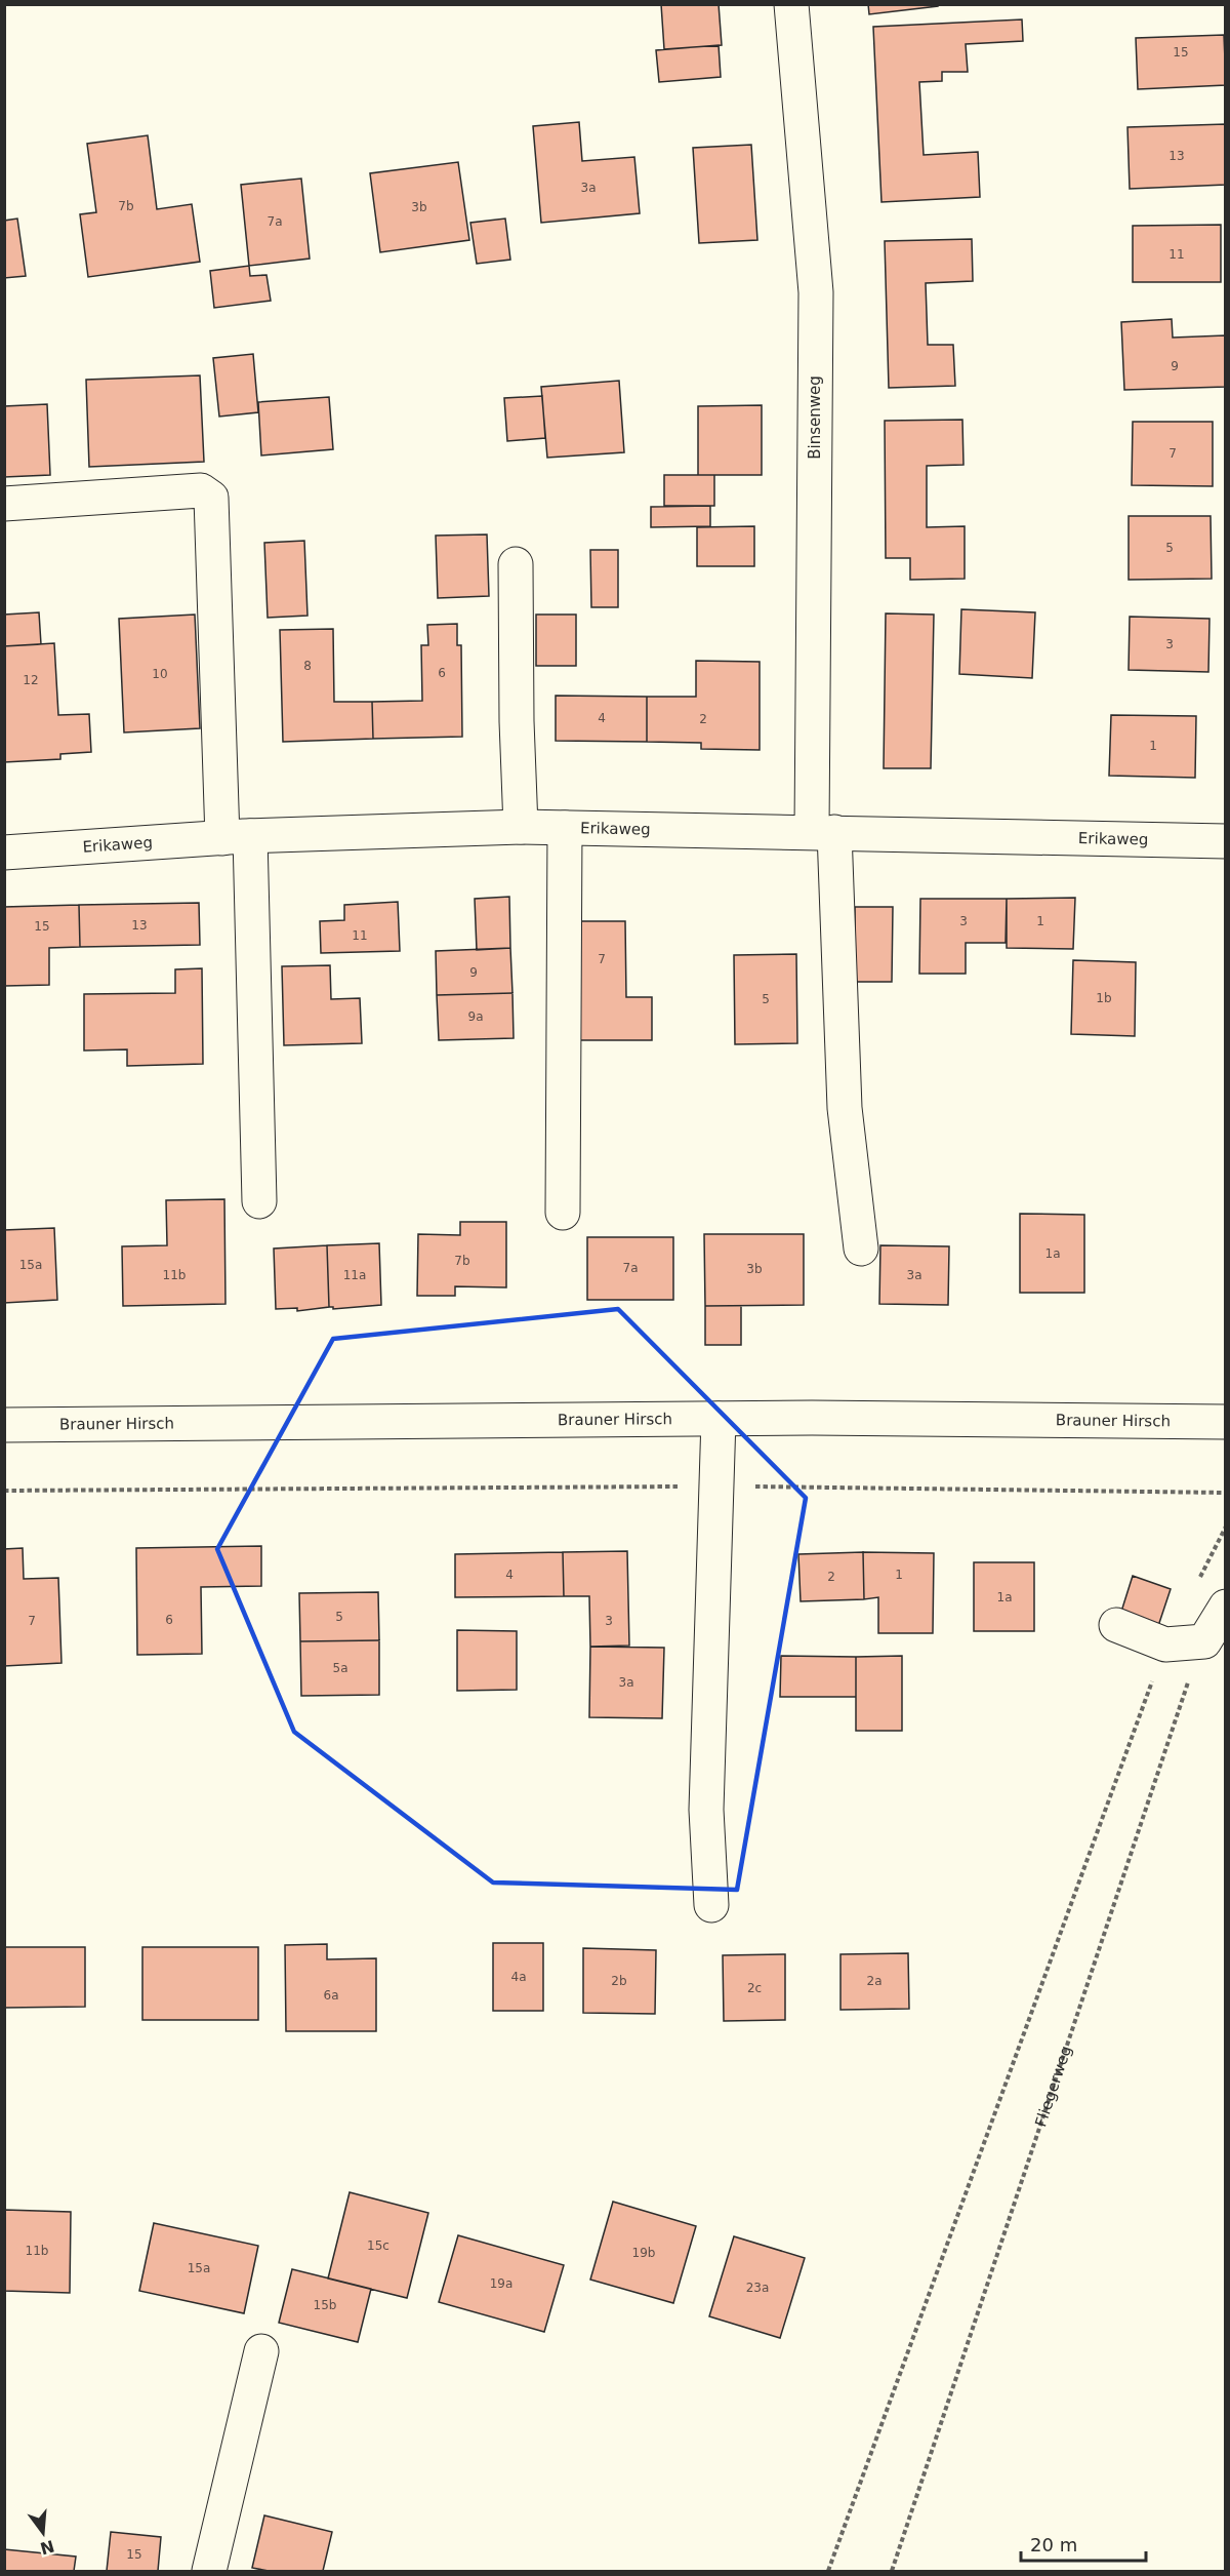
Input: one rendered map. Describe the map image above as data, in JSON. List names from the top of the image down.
{
  "streets": {
    "street": ["Binsenweg", "Erikaweg", "Brauner Hirsch"],
    "path": ["Fliegerweg"]
  },
  "crossings": [
    ["Binsenweg", "Erikaweg"]
  ],
  "house_numbers": [
    "15",
    "13",
    "3a",
    "7b",
    "3b",
    "7a",
    "11",
    "9",
    "7",
    "5",
    "3",
    "8",
    "6",
    "10",
    "12",
    "4",
    "2",
    "1",
    "3",
    "1",
    "13",
    "15",
    "11",
    "7",
    "9",
    "1b",
    "5",
    "9a",
    "1a",
    "7b",
    "15a",
    "7a",
    "3b",
    "11b",
    "11a",
    "3a",
    "4",
    "1",
    "2",
    "1a",
    "5",
    "6",
    "7",
    "3",
    "5a",
    "3a",
    "4a",
    "2b",
    "2a",
    "2c",
    "6a",
    "15c",
    "11b",
    "19b",
    "15a",
    "19a",
    "23a",
    "15b",
    "15"
  ],
  "scale_bar": "20 m",
  "north": "bottom"
}
